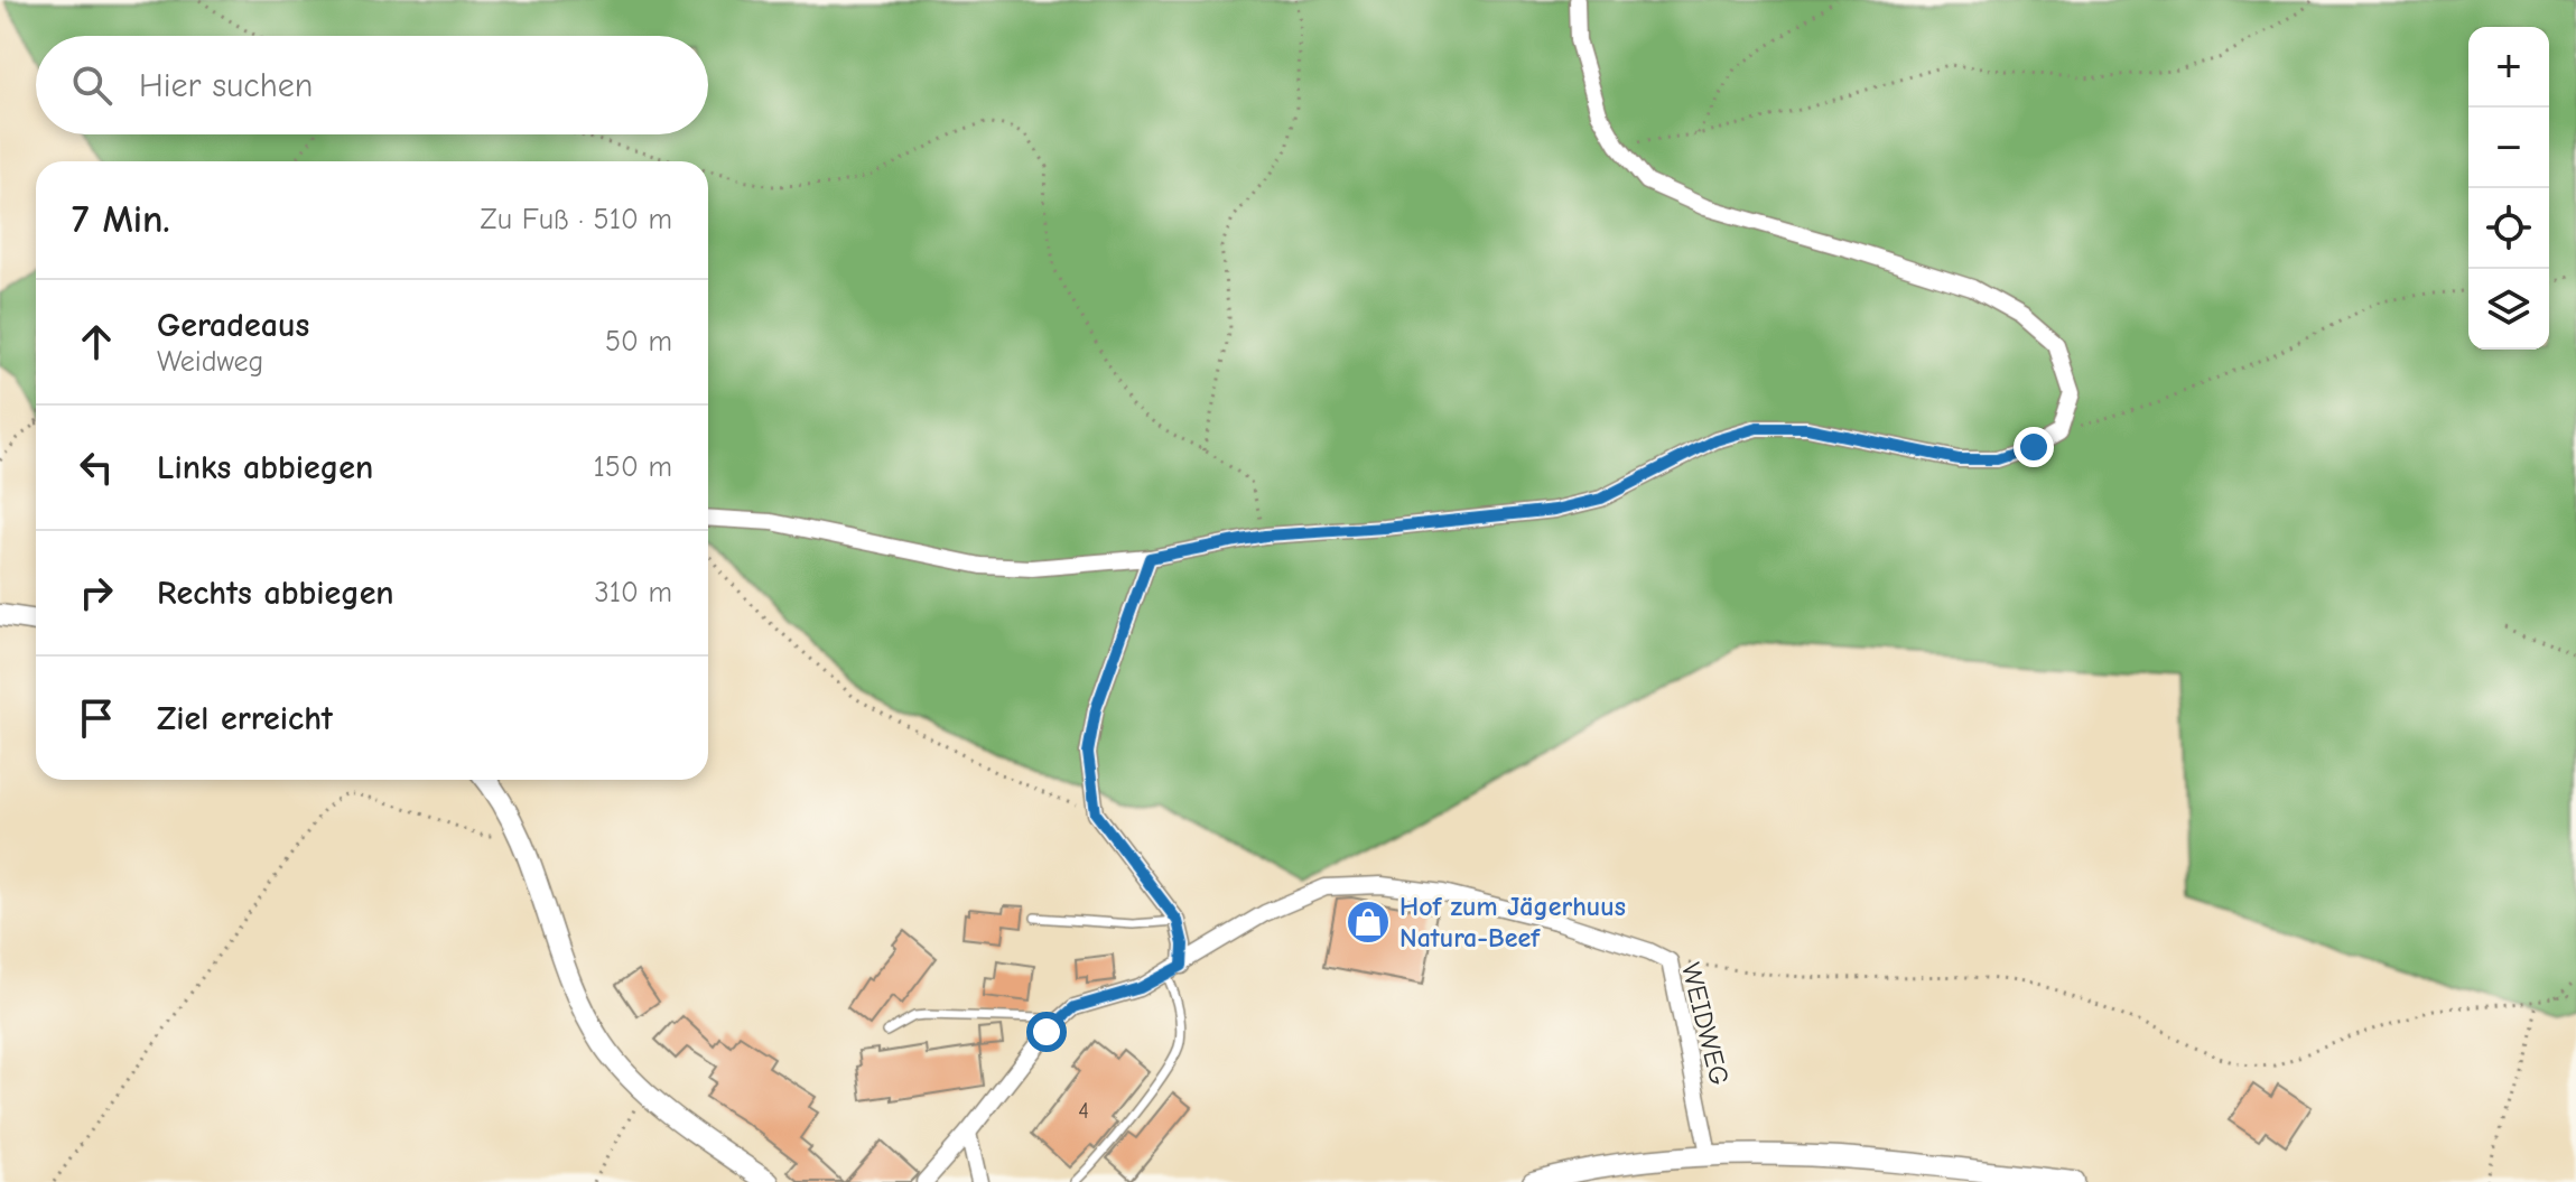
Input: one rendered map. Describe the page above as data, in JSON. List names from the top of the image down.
{
  "streets": {
    "street": ["WEIDWEG"]
  },
  "places": {
    "shop": ["Hof zum Jägerhuus Natura-Beef"]
  },
  "house_numbers": ["4"],
  "page": {
    "map_buttons": ["+", "−"],
    "search": "Hier suchen",
    "heading": ["7 Min.", "Zu Fuß · 510 m"],
    "list": [
      ["Geradeaus", "Weidweg", "50 m"],
      ["Links abbiegen", "150 m"],
      ["Rechts abbiegen", "310 m"],
      "Ziel erreicht"
    ]
  }
}
